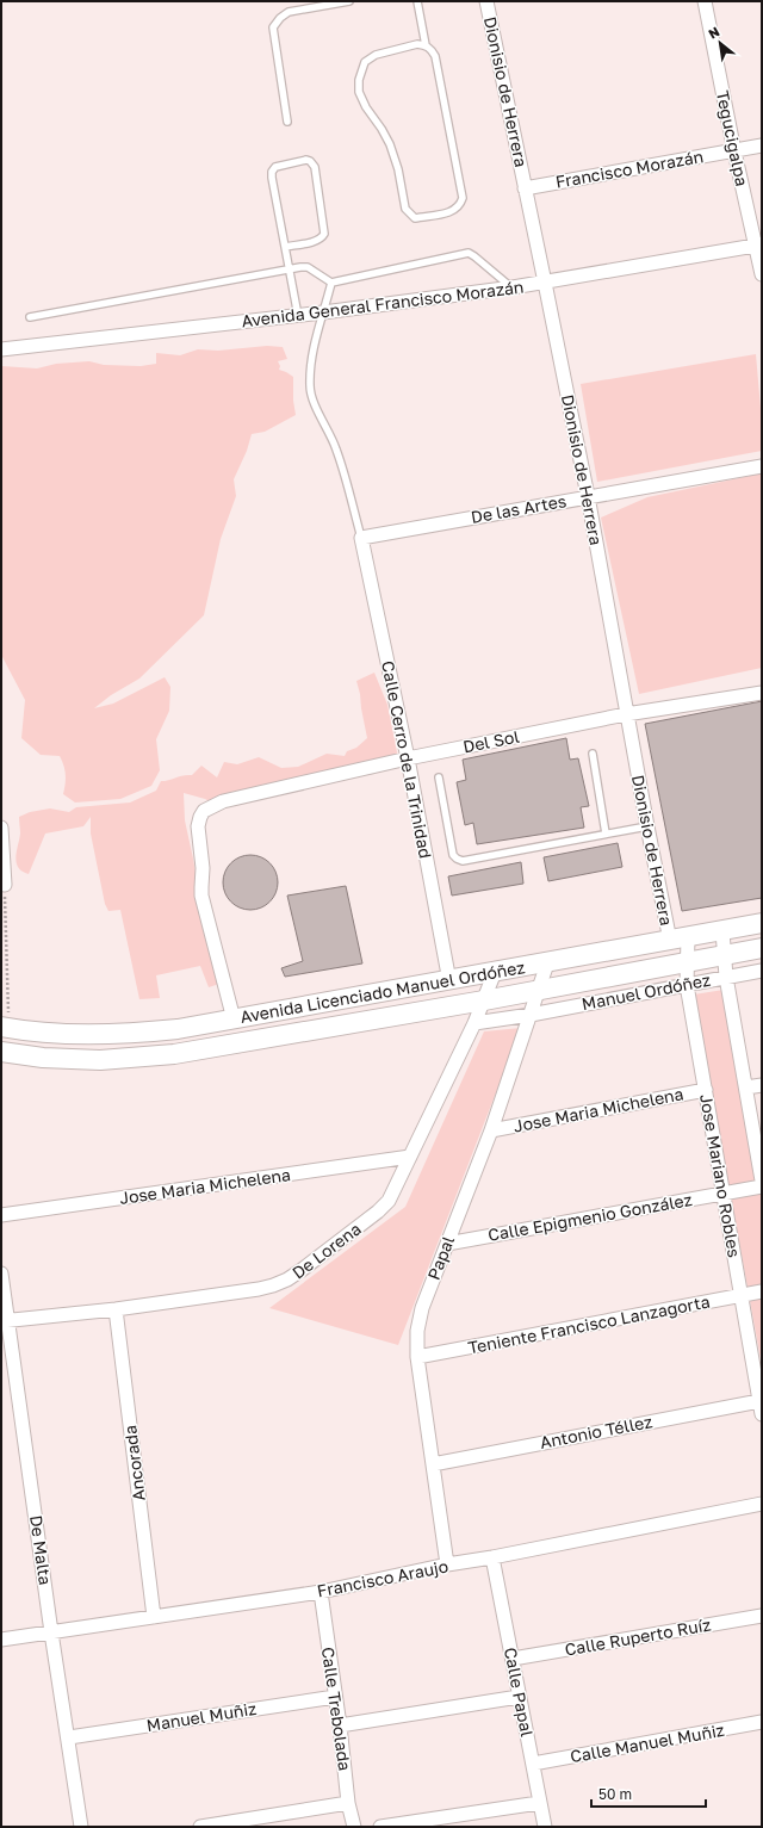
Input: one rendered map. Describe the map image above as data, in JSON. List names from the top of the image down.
{
  "streets": {
    "main road": ["Avenida Licenciado Manuel Ordóñez"],
    "street": [
      "Dionisio de Herrera",
      "Tegucigalpa",
      "Francisco Morazán",
      "Avenida General Francisco Morazán",
      "De las Artes",
      "Del Sol",
      "Calle Cerro de la Trinidad",
      "Manuel Ordóñez",
      "Jose Maria Michelena",
      "Jose Mariano Robles",
      "Calle Epigmenio González",
      "De Lorena",
      "Papal",
      "Teniente Francisco Lanzagorta",
      "Antonio Téllez",
      "Ancorada",
      "De Malta",
      "Francisco Araujo",
      "Calle Ruperto Ruíz",
      "Calle Papal",
      "Calle Trebolada",
      "Manuel Muñiz",
      "Calle Manuel Muñiz"
    ]
  },
  "crossings": [
    ["Dionisio de Herrera", "Francisco Morazán"],
    ["Dionisio de Herrera", "Avenida General Francisco Morazán"],
    ["Dionisio de Herrera", "De las Artes"],
    ["Dionisio de Herrera", "Del Sol"],
    ["Dionisio de Herrera", "Avenida Licenciado Manuel Ordóñez"],
    ["Dionisio de Herrera", "Jose Mariano Robles"],
    ["Tegucigalpa", "Francisco Morazán"],
    ["Tegucigalpa", "Avenida General Francisco Morazán"],
    ["De las Artes", "Calle Cerro de la Trinidad"],
    ["Del Sol", "Calle Cerro de la Trinidad"],
    ["Del Sol", "Avenida Licenciado Manuel Ordóñez"],
    ["Calle Cerro de la Trinidad", "Avenida Licenciado Manuel Ordóñez"],
    ["Avenida Licenciado Manuel Ordóñez", "Jose Mariano Robles"],
    ["Avenida Licenciado Manuel Ordóñez", "De Lorena"],
    ["Avenida Licenciado Manuel Ordóñez", "Papal"],
    ["Manuel Ordóñez", "Jose Mariano Robles"],
    ["Manuel Ordóñez", "De Lorena"],
    ["Manuel Ordóñez", "Papal"],
    ["Jose Maria Michelena", "Jose Mariano Robles"],
    ["Jose Maria Michelena", "De Lorena"],
    ["Jose Maria Michelena", "Papal"],
    ["Jose Mariano Robles", "Calle Epigmenio González"],
    ["Jose Mariano Robles", "Teniente Francisco Lanzagorta"],
    ["Jose Mariano Robles", "Antonio Téllez"],
    ["Calle Epigmenio González", "Papal"],
    ["De Lorena", "Ancorada"],
    ["De Lorena", "De Malta"],
    ["Papal", "Teniente Francisco Lanzagorta"],
    ["Papal", "Antonio Téllez"],
    ["Papal", "Francisco Araujo"],
    ["Ancorada", "Francisco Araujo"],
    ["De Malta", "Francisco Araujo"],
    ["De Malta", "Manuel Muñiz"],
    ["Francisco Araujo", "Calle Papal"],
    ["Francisco Araujo", "Calle Trebolada"],
    ["Calle Ruperto Ruíz", "Calle Papal"],
    ["Calle Papal", "Calle Manuel Muñiz"],
    ["Calle Trebolada", "Manuel Muñiz"]
  ],
  "scale_bar": "50 m",
  "north": "top left"
}
